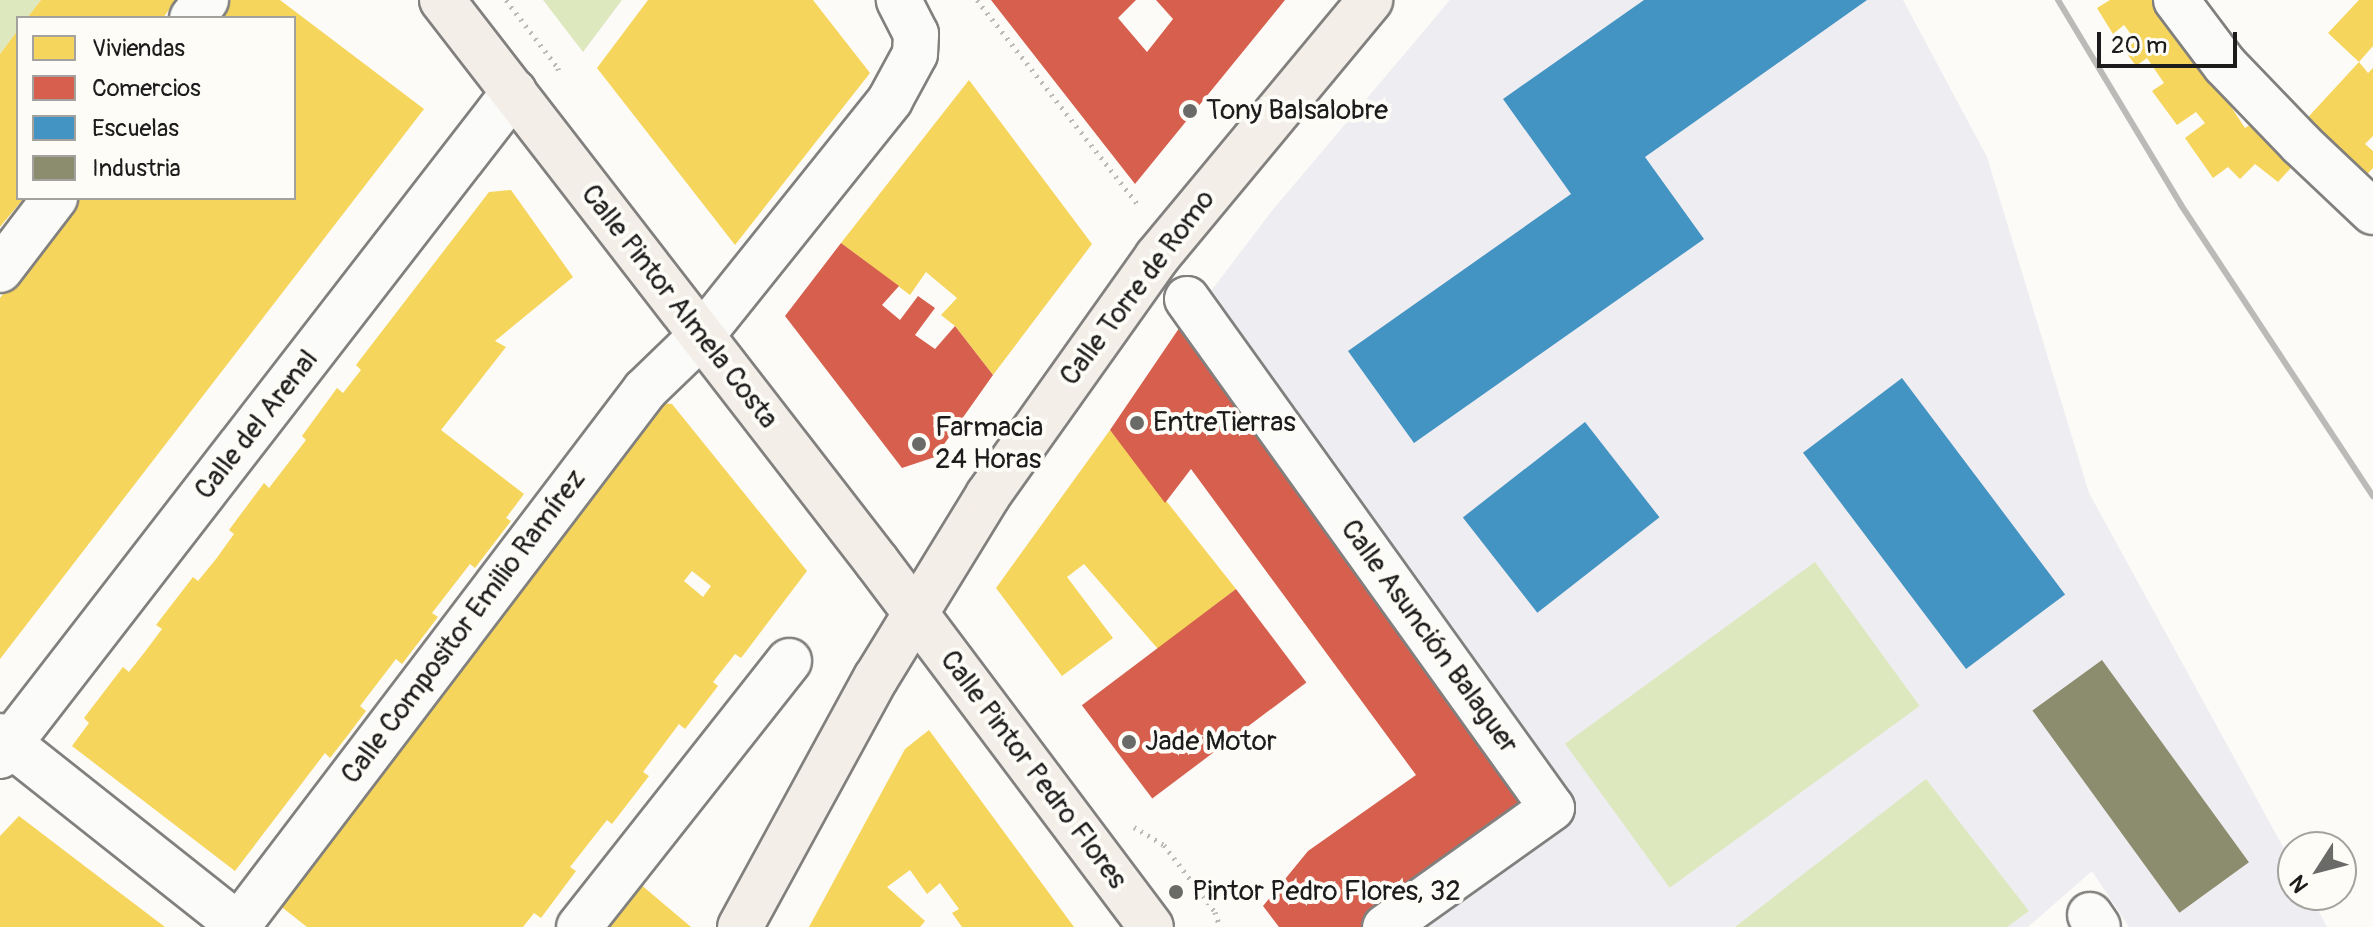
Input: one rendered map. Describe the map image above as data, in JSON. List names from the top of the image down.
{
  "streets": {
    "main road": ["Calle Torre de Romo", "Calle Pintor Almela Costa", "Calle Pintor Pedro Flores"],
    "street": ["Calle del Arenal", "Calle Compositor Emilio Ramírez", "Calle Asunción Balaguer"]
  },
  "crossings": [
    ["Calle Torre de Romo", "Calle Pintor Almela Costa"],
    ["Calle Torre de Romo", "Calle Pintor Pedro Flores"],
    ["Calle Pintor Almela Costa", "Calle del Arenal"],
    ["Calle Pintor Almela Costa", "Calle Compositor Emilio Ramírez"],
    ["Calle Pintor Almela Costa", "Calle Pintor Pedro Flores"]
  ],
  "places": [
    "Tony Balsalobre",
    "EntreTierras",
    "Farmacia 24 Horas",
    "Jade Motor",
    "Pintor Pedro Flores, 32"
  ],
  "legend": [
    "Viviendas",
    "Comercios",
    "Escuelas",
    "Industria"
  ],
  "scale_bar": "20 m",
  "north": "bottom left"
}
